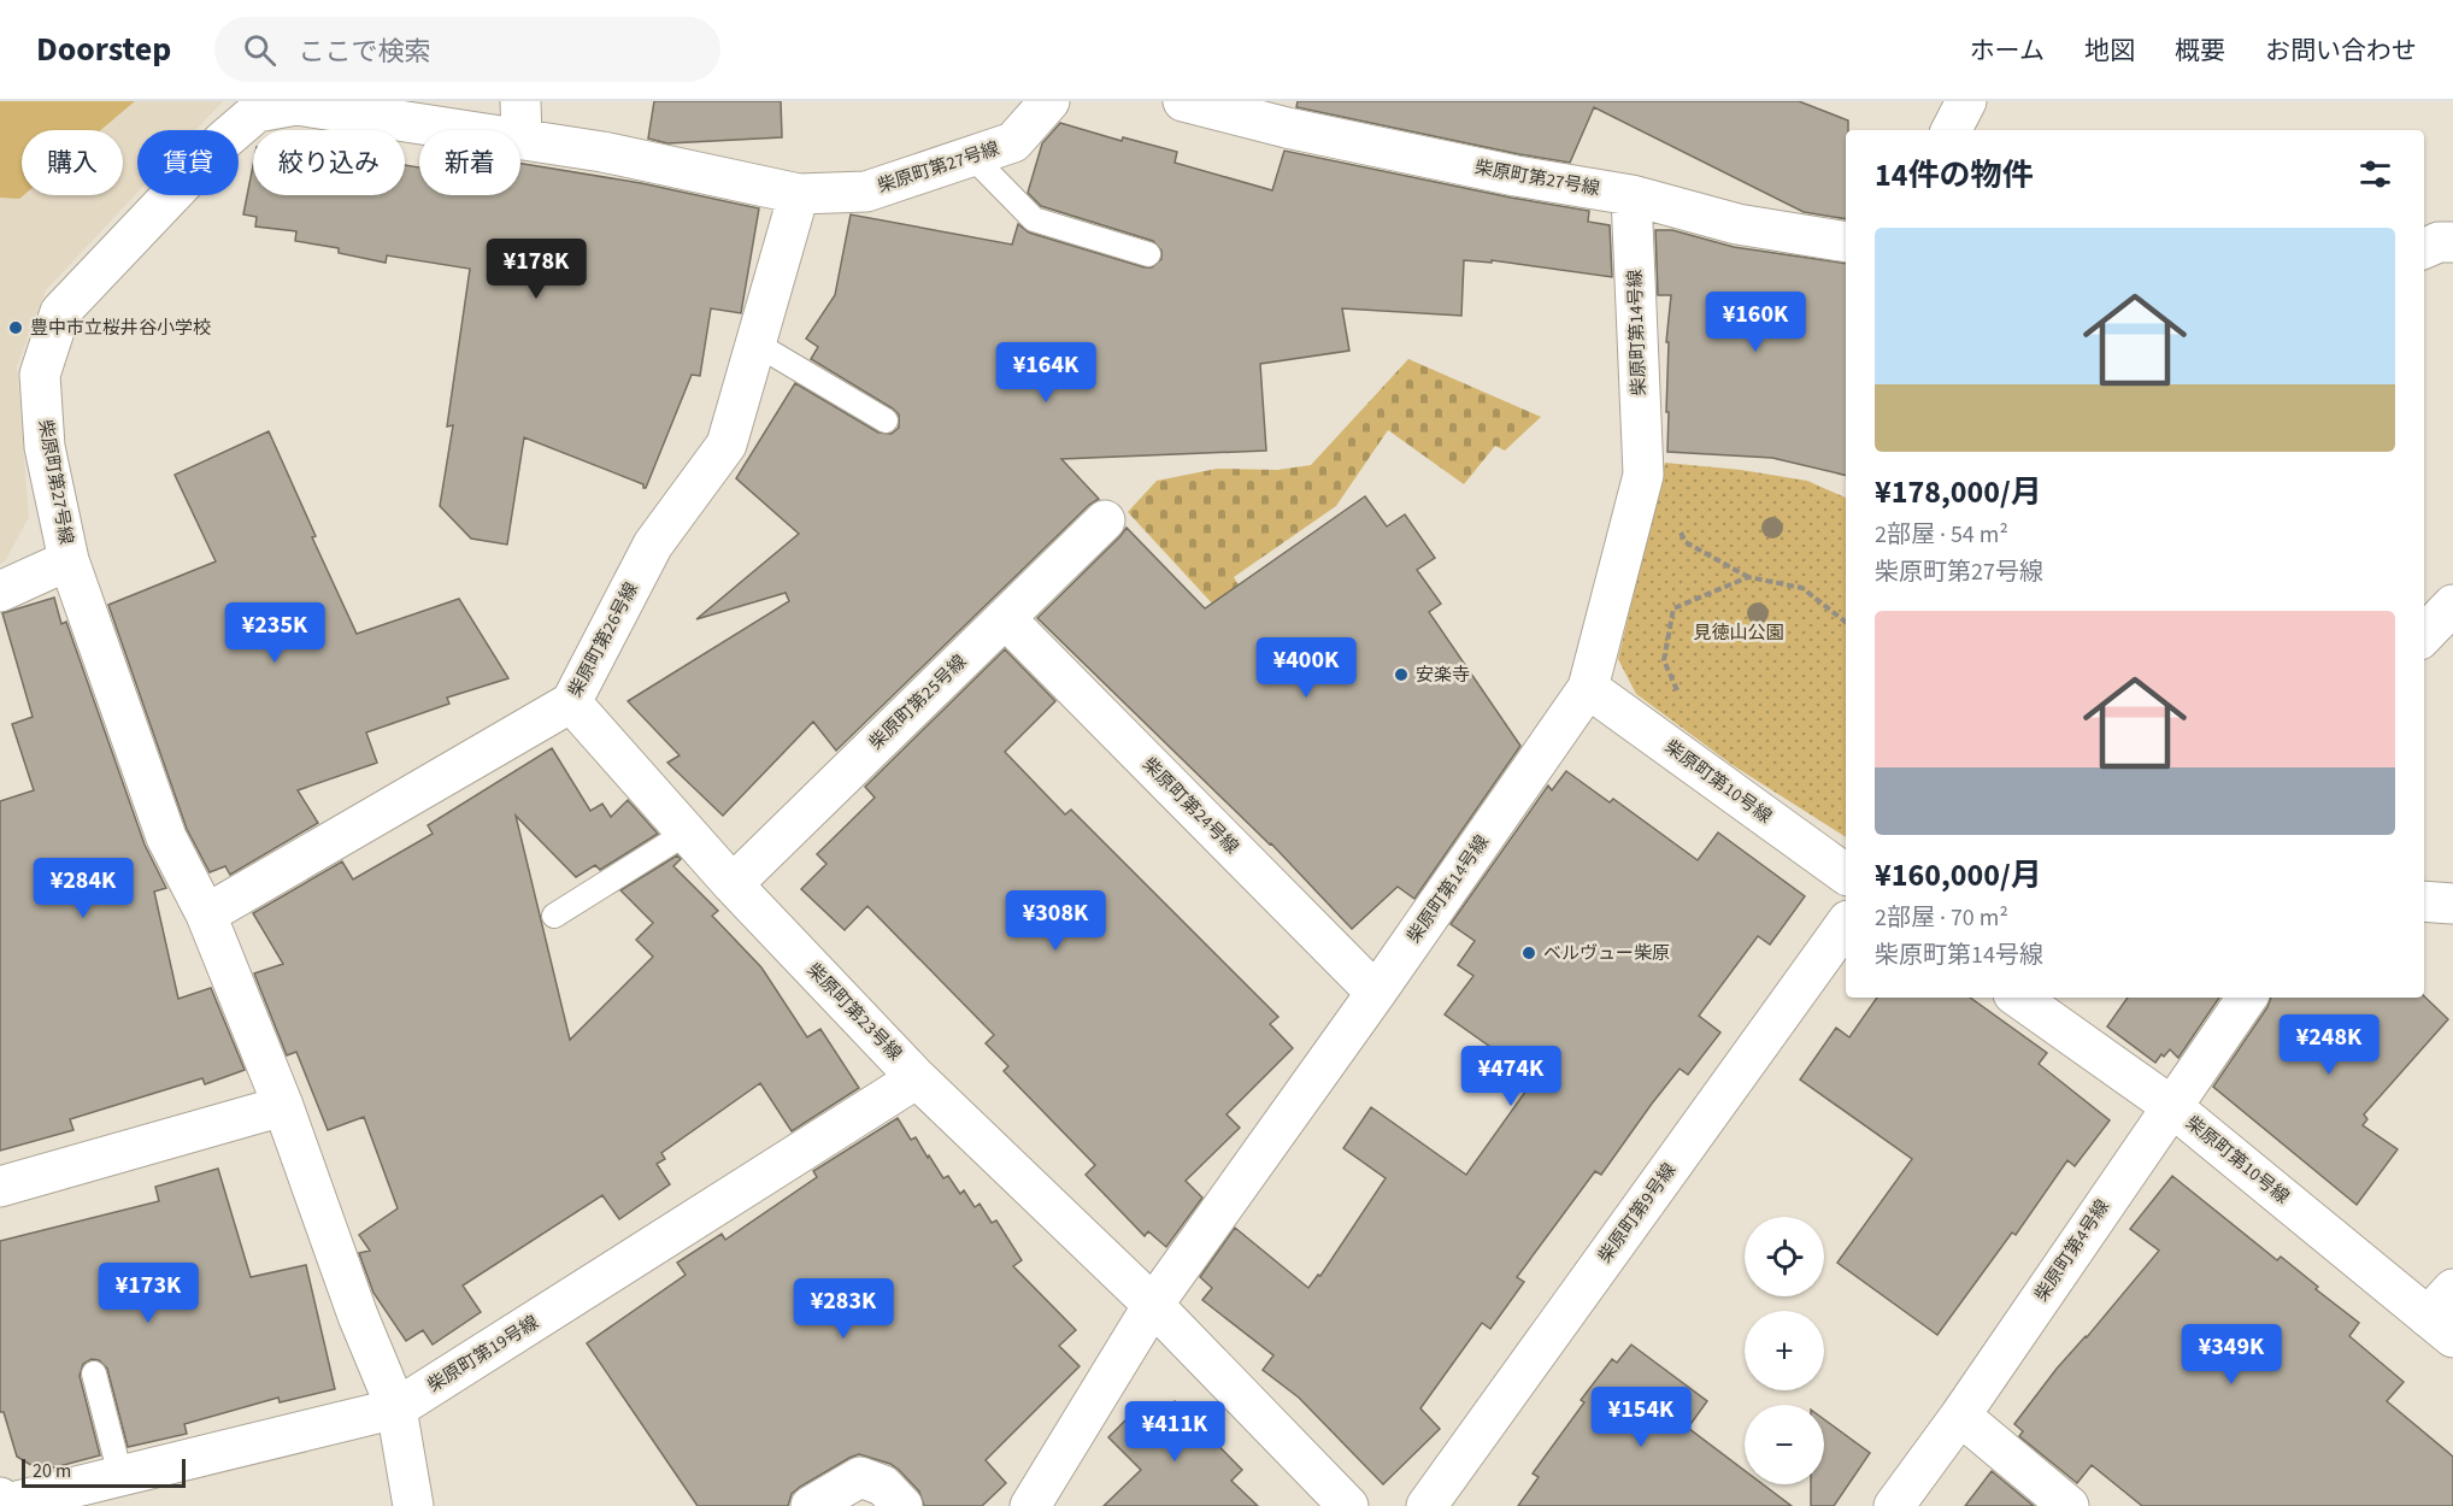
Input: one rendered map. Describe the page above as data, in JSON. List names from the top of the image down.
{
  "streets": {
    "street": [
      "柴原町第27号線",
      "柴原町第14号線",
      "柴原町第26号線",
      "柴原町第25号線",
      "柴原町第10号線",
      "柴原町第24号線",
      "柴原町第23号線",
      "柴原町第9号線",
      "柴原町第4号線",
      "柴原町第19号線"
    ]
  },
  "crossings": [
    ["柴原町第27号線", "柴原町第14号線"],
    ["柴原町第27号線", "柴原町第26号線"],
    ["柴原町第14号線", "柴原町第10号線"],
    ["柴原町第14号線", "柴原町第24号線"],
    ["柴原町第14号線", "柴原町第23号線"],
    ["柴原町第26号線", "柴原町第23号線"],
    ["柴原町第25号線", "柴原町第24号線"],
    ["柴原町第25号線", "柴原町第23号線"],
    ["柴原町第10号線", "柴原町第4号線"],
    ["柴原町第23号線", "柴原町第19号線"]
  ],
  "parks": ["見徳山公園"],
  "places": ["豊中市立桜井谷小学校", "安楽寺", "ベルヴュー柴原"],
  "scale_bar": "20 m",
  "page": {
    "header": "Doorstep",
    "search": "ここで検索",
    "nav": [
      "ホーム",
      "地図",
      "概要",
      "お問い合わせ"
    ],
    "chip": [
      "購入",
      "賃貸",
      "絞り込み",
      "新着"
    ],
    "heading": "14件の物件",
    "list": [
      {
        "name": "¥178,000/月",
        "note": "2部屋 · 54 m² · 柴原町第27号線"
      },
      {
        "name": "¥160,000/月",
        "note": "2部屋 · 70 m² · 柴原町第14号線"
      }
    ],
    "price": [
      "¥178K",
      "¥160K",
      "¥164K",
      "¥235K",
      "¥400K",
      "¥284K",
      "¥308K",
      "¥248K",
      "¥474K",
      "¥173K",
      "¥283K",
      "¥349K",
      "¥154K",
      "¥411K"
    ],
    "map_buttons": ["+", "−"],
    "scale": "20 m"
  }
}
